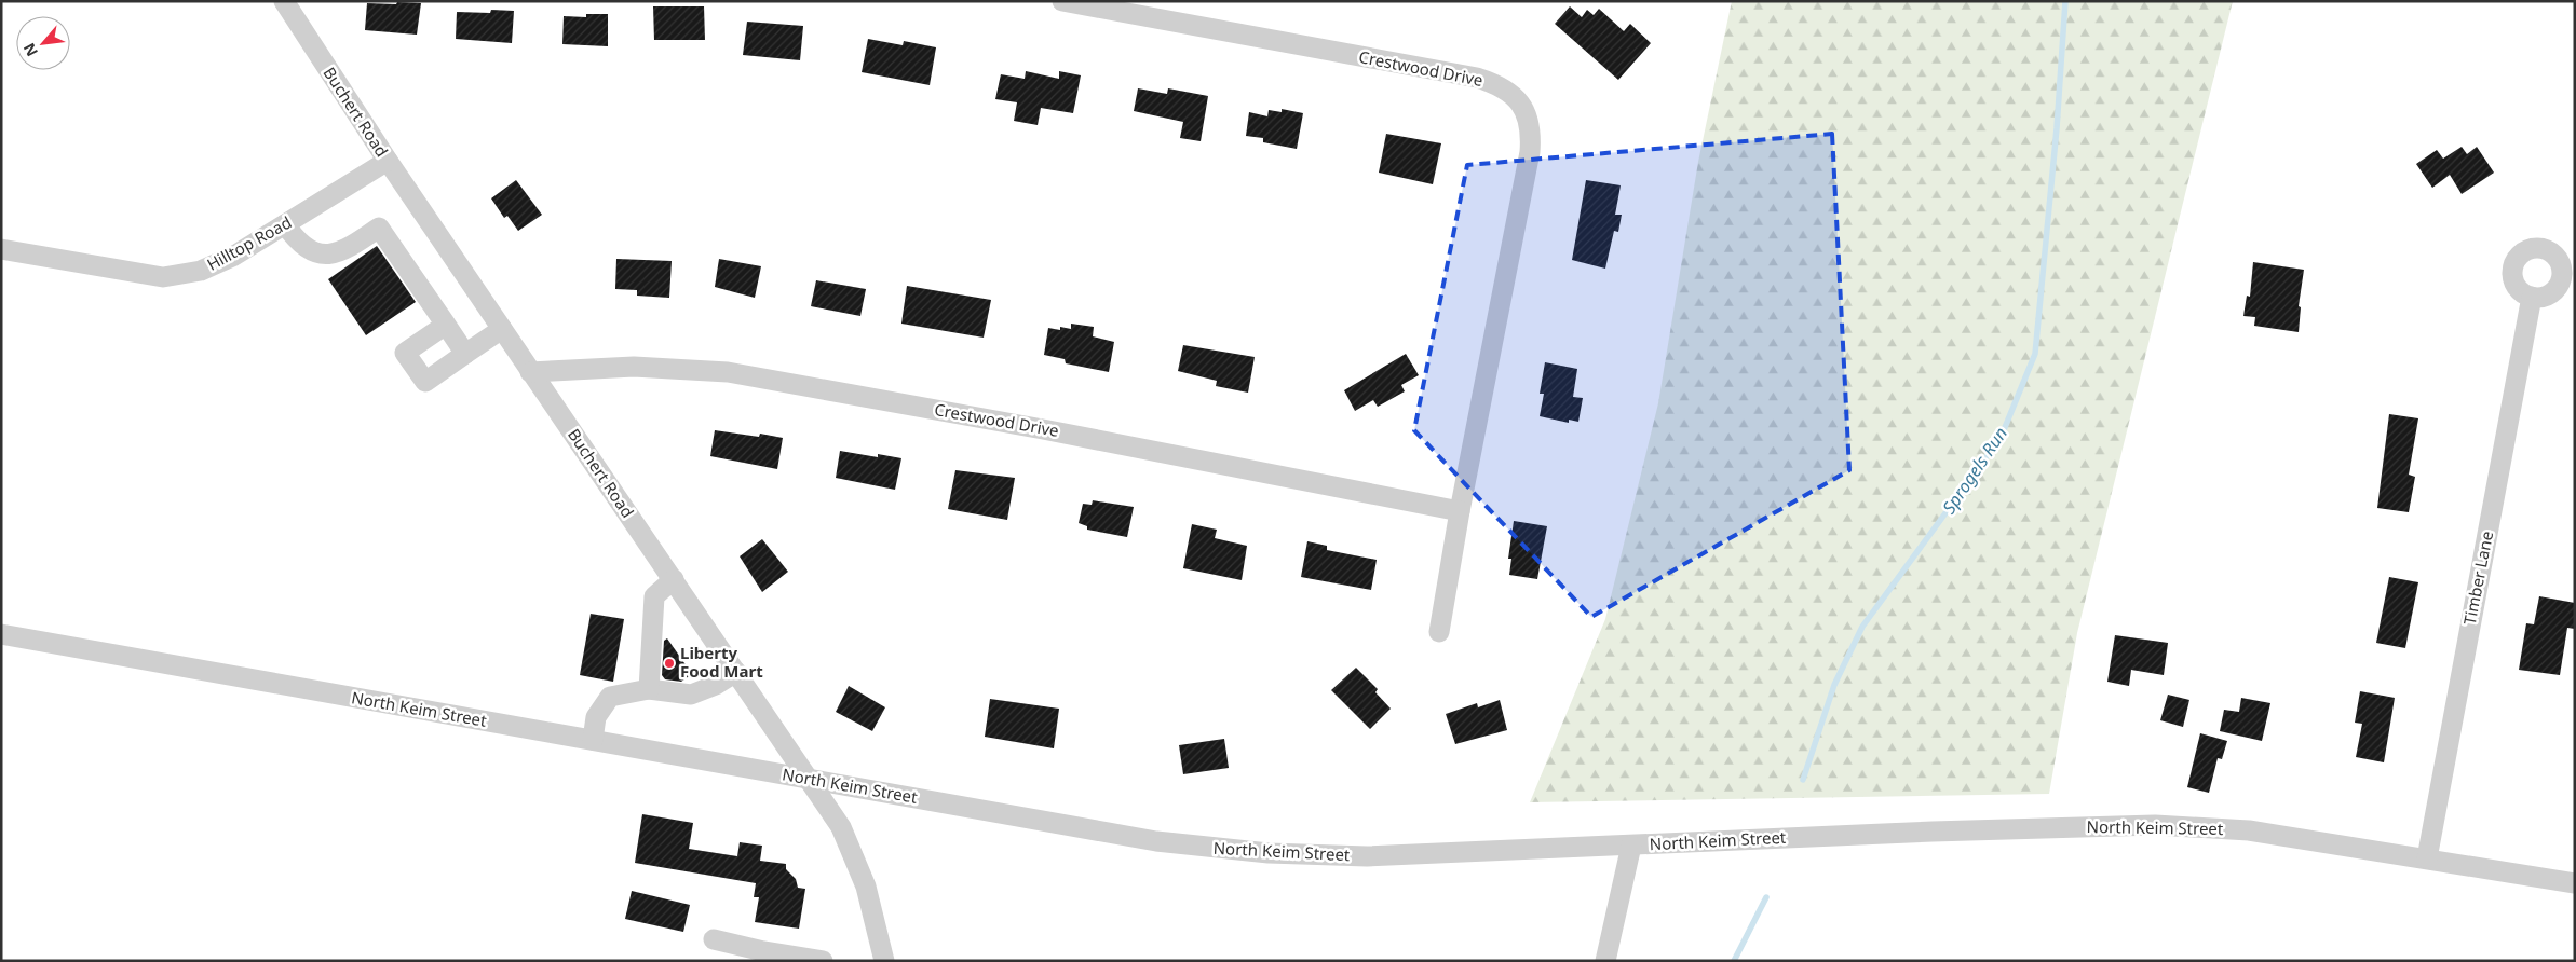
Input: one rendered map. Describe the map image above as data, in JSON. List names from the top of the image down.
{
  "streets": {
    "street": [
      "Crestwood Drive",
      "Buchert Road",
      "Hilltop Road",
      "Timber Lane",
      "North Keim Street"
    ]
  },
  "crossings": [
    ["Crestwood Drive", "Buchert Road"],
    ["Buchert Road", "Hilltop Road"],
    ["Buchert Road", "North Keim Street"],
    ["Timber Lane", "North Keim Street"]
  ],
  "water": ["Sprogels Run"],
  "places": ["Liberty Food Mart"],
  "north": "bottom left"
}
